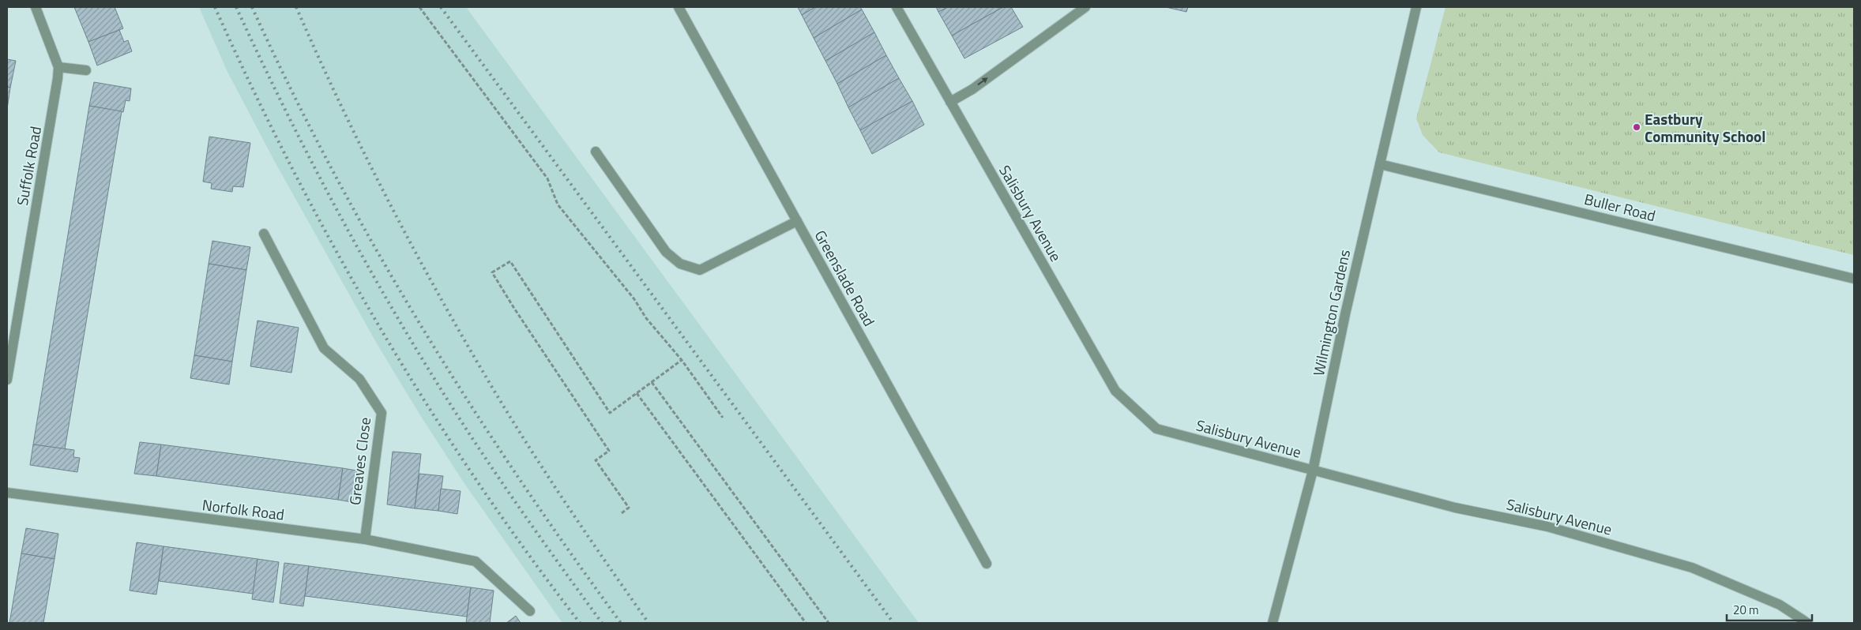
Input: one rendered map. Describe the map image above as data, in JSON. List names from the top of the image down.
{
  "streets": {
    "street": [
      "Suffolk Road",
      "Buller Road",
      "Salisbury Avenue",
      "Greenslade Road",
      "Wilmington Gardens",
      "Greaves Close",
      "Norfolk Road"
    ]
  },
  "crossings": [
    ["Buller Road", "Wilmington Gardens"],
    ["Salisbury Avenue", "Wilmington Gardens"],
    ["Greaves Close", "Norfolk Road"]
  ],
  "places": ["Eastbury Community School"],
  "scale_bar": "20 m"
}
